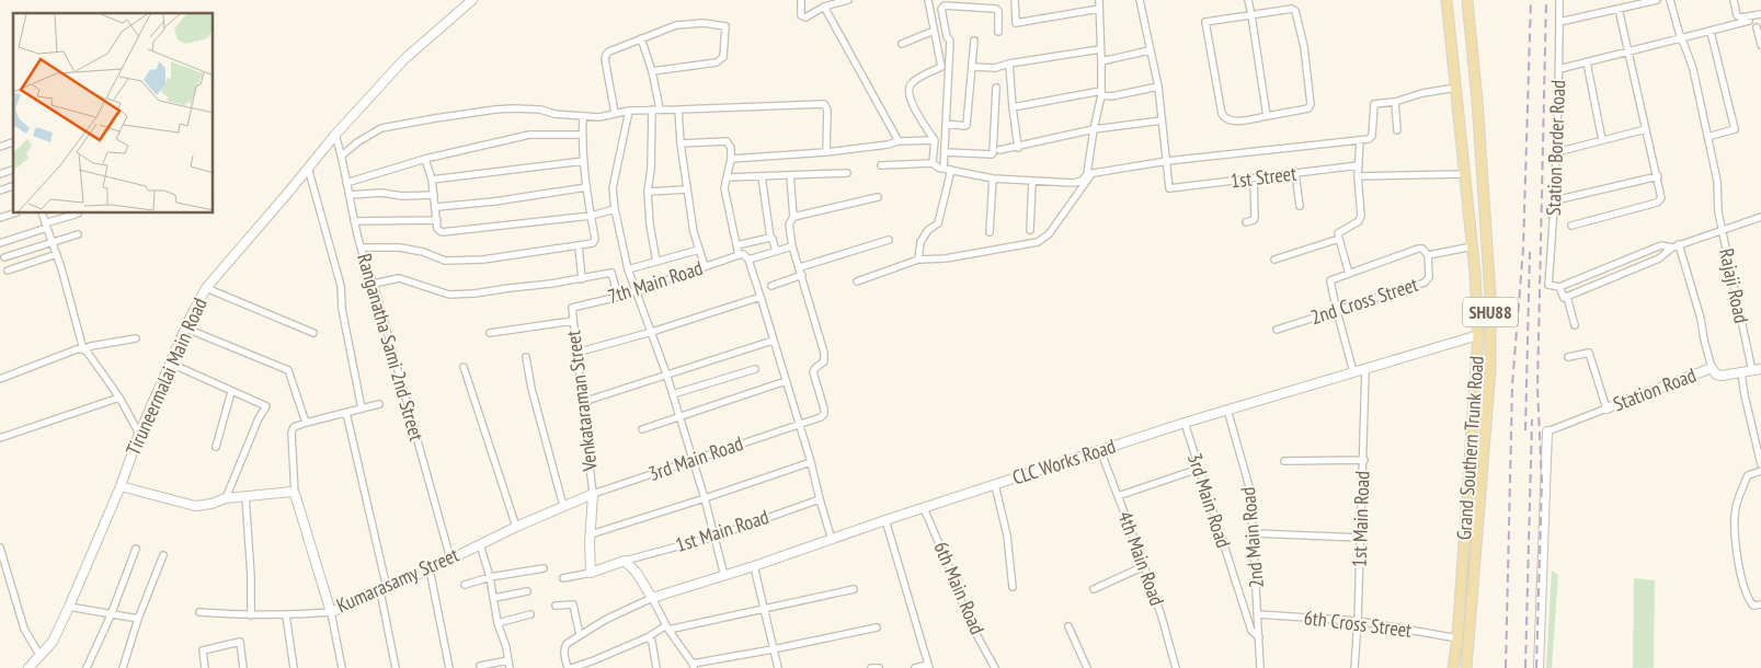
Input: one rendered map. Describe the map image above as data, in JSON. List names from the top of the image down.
{
  "streets": {
    "main road": ["SHU88", "Grand Southern Trunk Road"],
    "street": [
      "Station Border Road",
      "1st Street",
      "7th Main Road",
      "Rajaji Road",
      "2nd Cross Street",
      "Ranganatha Sami 2nd Street",
      "Tiruneermalai Main Road",
      "Station Road",
      "Venkataraman Street",
      "3rd Main Road",
      "CLC Works Road",
      "1st Main Road",
      "2nd Main Road",
      "4th Main Road",
      "Kumarasamy Street",
      "6th Main Road",
      "6th Cross Street"
    ]
  },
  "crossings": [
    ["7th Main Road", "Venkataraman Street"],
    ["Rajaji Road", "Station Road"],
    ["Ranganatha Sami 2nd Street", "Tiruneermalai Main Road"],
    ["Ranganatha Sami 2nd Street", "Kumarasamy Street"],
    ["Venkataraman Street", "3rd Main Road"],
    ["Venkataraman Street", "Kumarasamy Street"],
    ["Grand Southern Trunk Road", "CLC Works Road"],
    ["Grand Southern Trunk Road", "6th Cross Street"],
    ["3rd Main Road", "CLC Works Road"],
    ["3rd Main Road", "2nd Main Road"],
    ["3rd Main Road", "Kumarasamy Street"],
    ["CLC Works Road", "1st Main Road"],
    ["CLC Works Road", "2nd Main Road"],
    ["CLC Works Road", "4th Main Road"],
    ["CLC Works Road", "6th Main Road"],
    ["1st Main Road", "6th Cross Street"],
    ["2nd Main Road", "6th Cross Street"]
  ]
}
